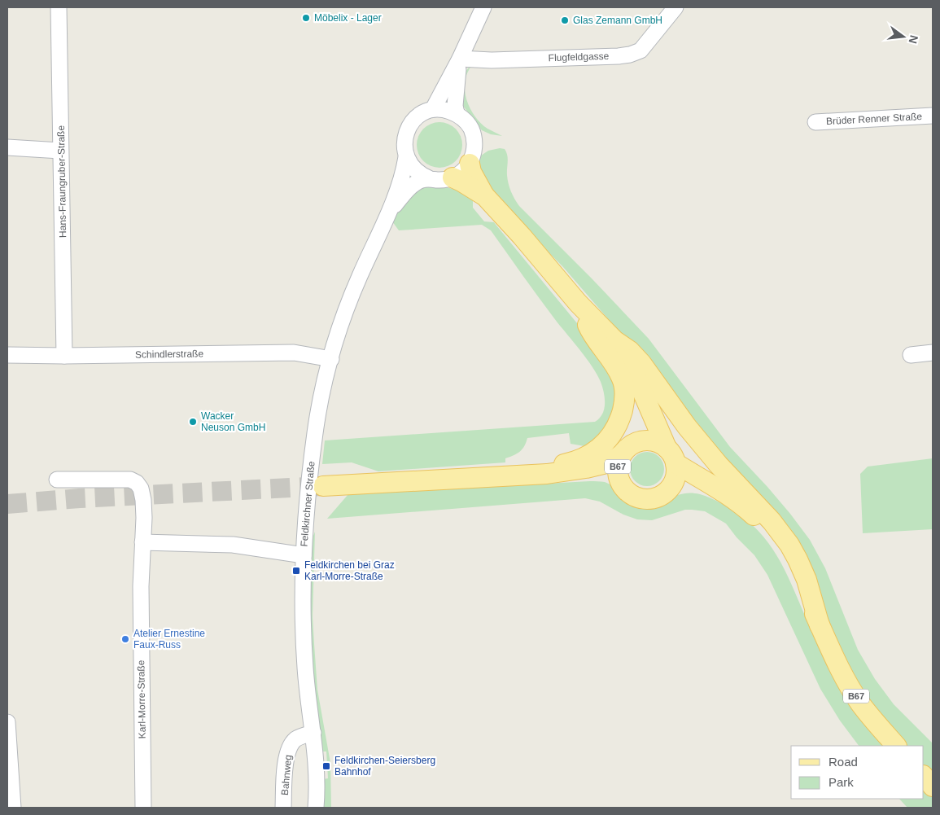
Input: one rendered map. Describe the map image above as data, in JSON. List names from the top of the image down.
{
  "streets": {
    "main road": ["B67"],
    "street": [
      "Flugfeldgasse",
      "Brüder Renner Straße",
      "Hans-Fraungruber-Straße",
      "Schindlerstraße",
      "Feldkirchner Straße",
      "Karl-Morre-Straße",
      "Bahnweg"
    ]
  },
  "crossings": [
    ["Hans-Fraungruber-Straße", "Schindlerstraße"],
    ["Schindlerstraße", "Feldkirchner Straße"],
    ["Feldkirchner Straße", "Bahnweg"]
  ],
  "places": {
    "other": [
      "Möbelix - Lager",
      "Glas Zemann GmbH",
      "Wacker Neuson GmbH",
      "Atelier Ernestine Faux-Russ"
    ],
    "transit": ["Feldkirchen bei Graz Karl-Morre-Straße", "Feldkirchen-Seiersberg Bahnhof"]
  },
  "legend": ["Road", "Park"],
  "north": "right"
}
